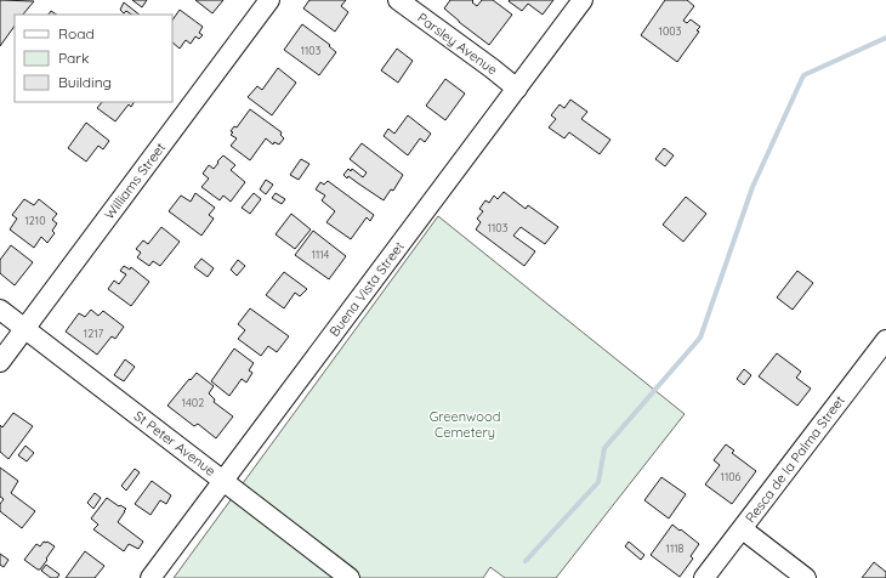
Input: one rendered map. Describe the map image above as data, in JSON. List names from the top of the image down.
{
  "streets": {
    "street": [
      "Parsley Avenue",
      "Williams Street",
      "Buena Vista Street",
      "St Peter Avenue",
      "Resca de la Palma Street"
    ]
  },
  "crossings": [
    ["Parsley Avenue", "Buena Vista Street"],
    ["Williams Street", "St Peter Avenue"],
    ["Buena Vista Street", "St Peter Avenue"]
  ],
  "parks": ["Greenwood Cemetery"],
  "house_numbers": [
    "1003",
    "1103",
    "1210",
    "1103",
    "1114",
    "1217",
    "1402",
    "1106",
    "1118"
  ],
  "legend": ["Road", "Park", "Building"]
}
